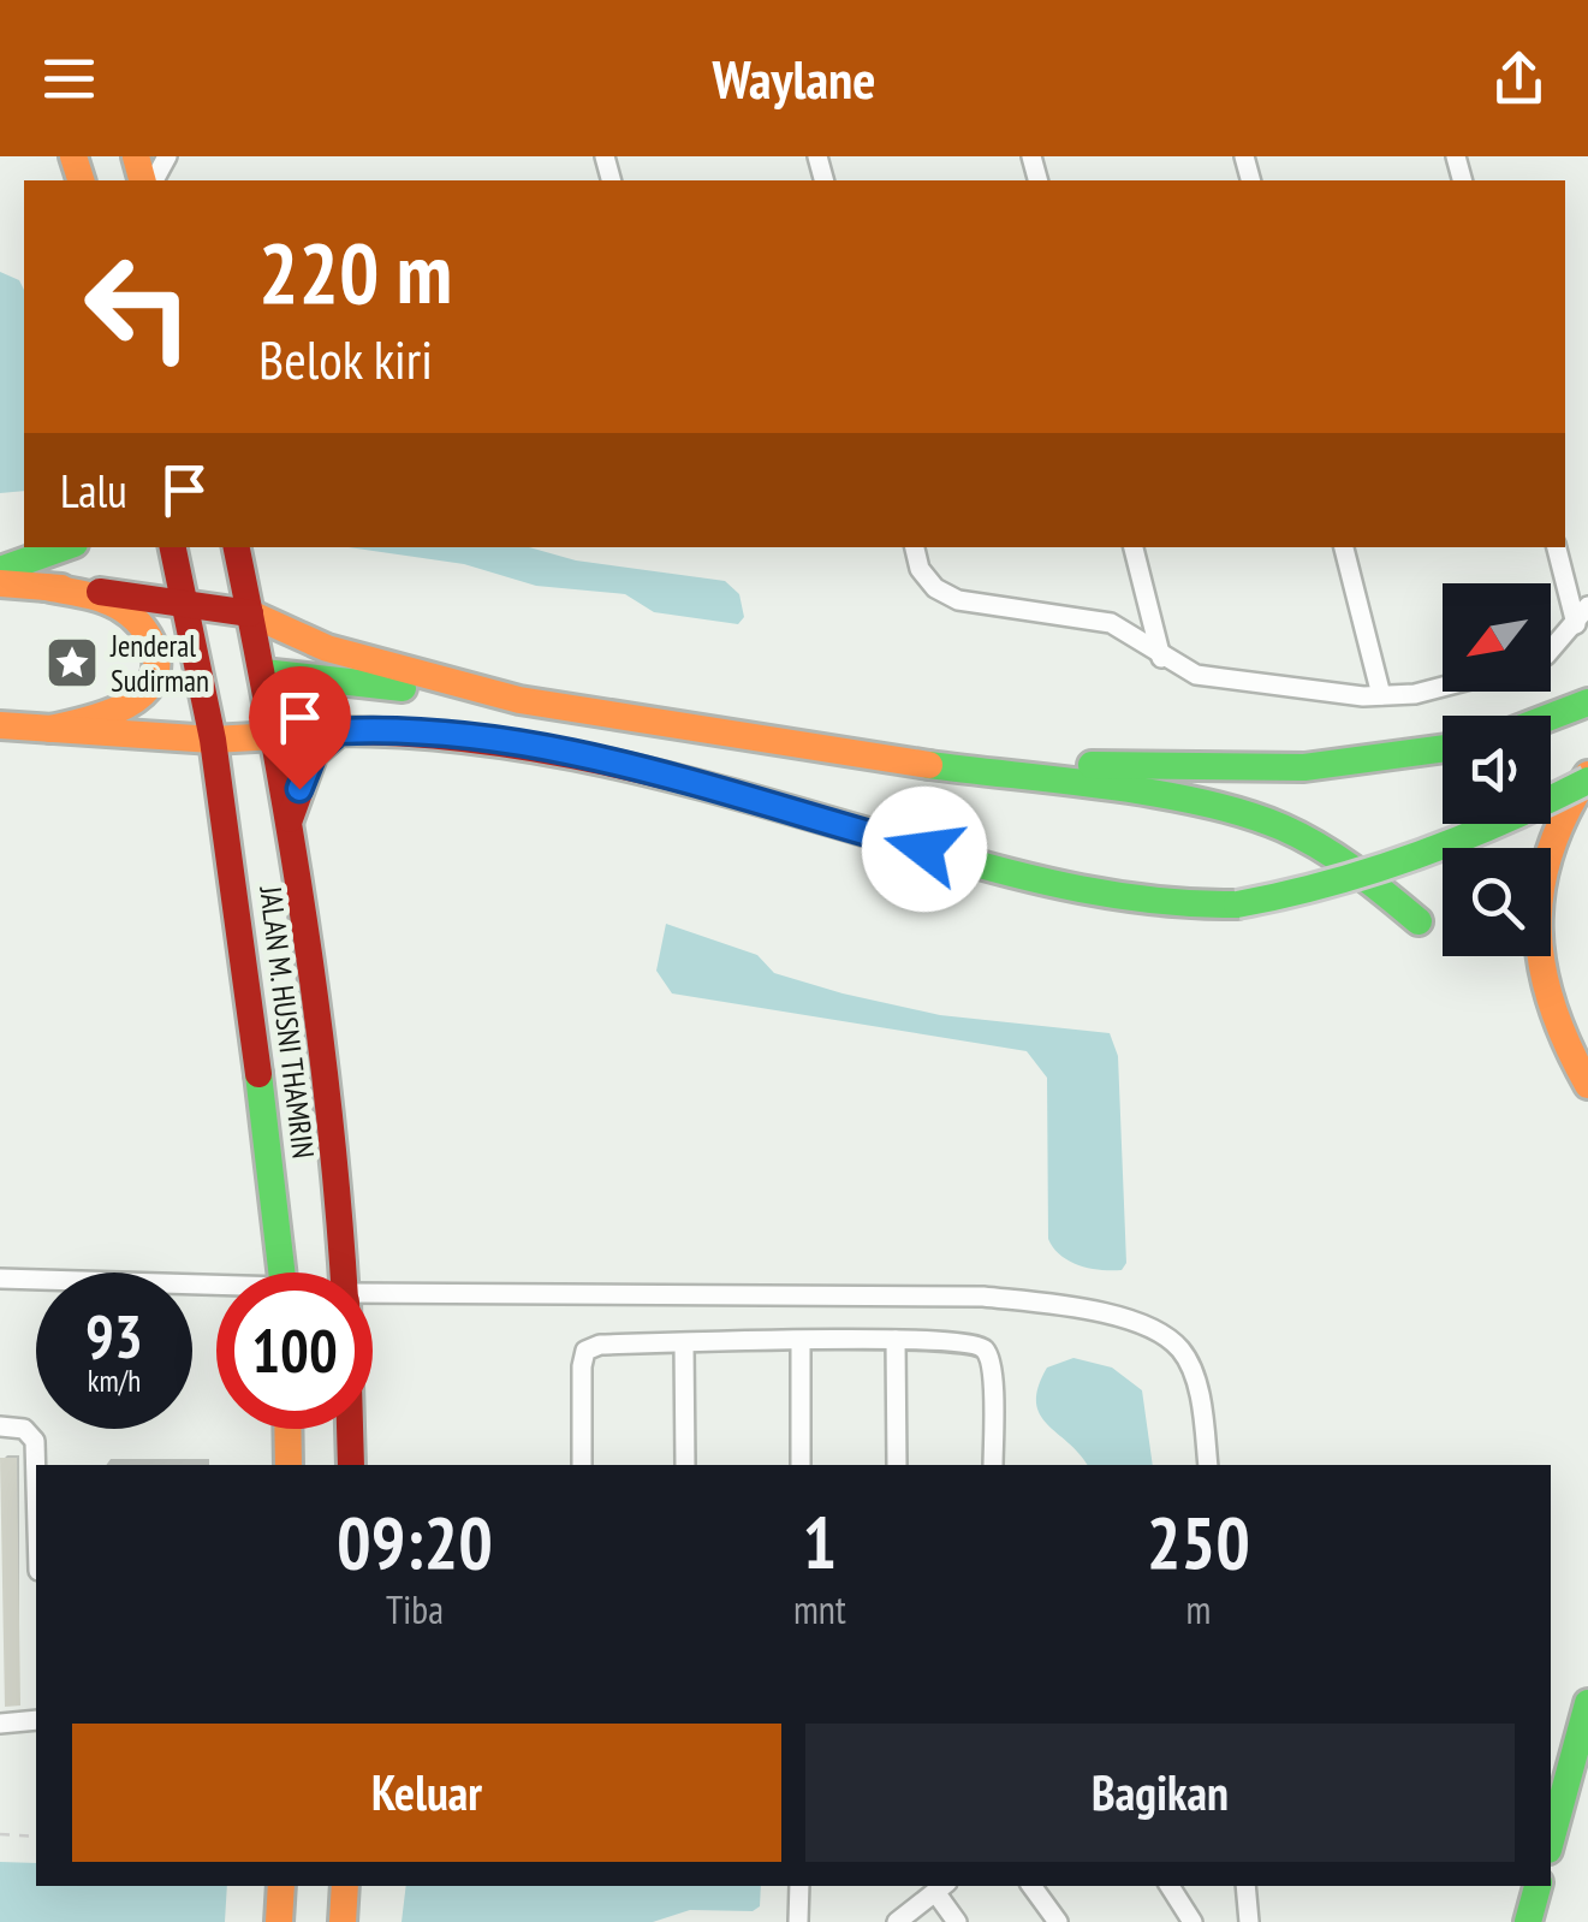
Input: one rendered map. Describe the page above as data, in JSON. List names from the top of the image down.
{
  "streets": {
    "main road": ["JALAN M. HUSNI THAMRIN"]
  },
  "places": {
    "place": ["Jenderal Sudirman"]
  },
  "north": "bottom left",
  "page": {
    "header": "Waylane",
    "turn": ["220 m", "Belok kiri"],
    "then": "Lalu",
    "speed": "93 km/h",
    "limit": "100",
    "eta": [
      "09:20",
      "Tiba",
      "1",
      "mnt",
      "250",
      "m"
    ],
    "buttons": ["Keluar", "Bagikan"]
  }
}
